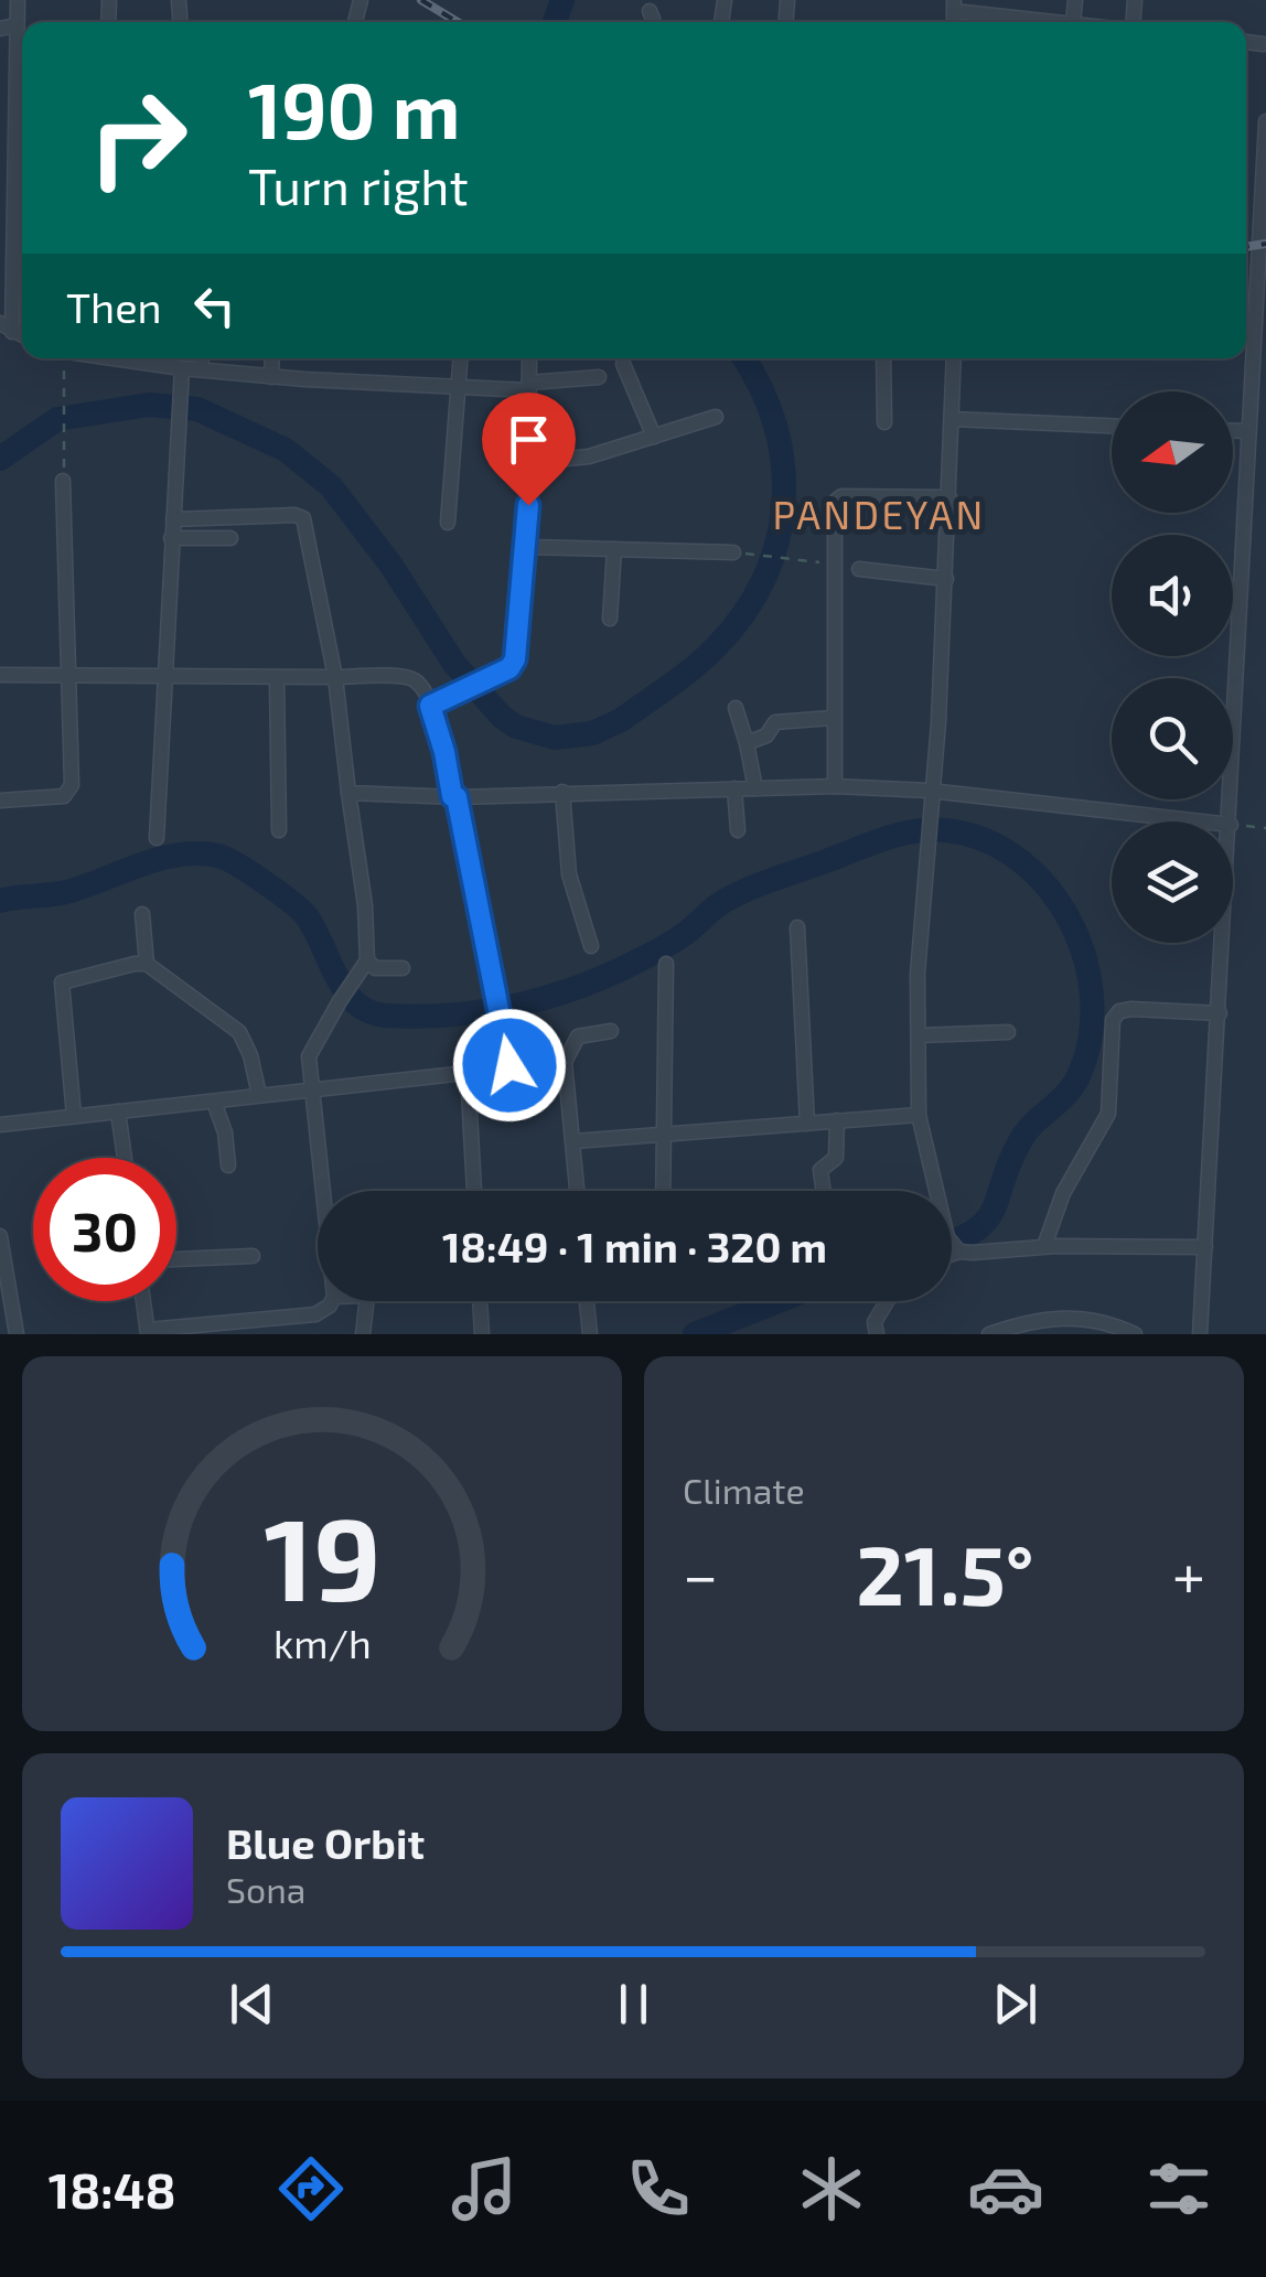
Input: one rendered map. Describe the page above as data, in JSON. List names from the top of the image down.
{
  "districts": ["PANDEYAN"],
  "north": "left",
  "page": {
    "turn": ["190 m", "Turn right"],
    "then": "Then",
    "limit": "30",
    "trip": "18:49 · 1 min · 320 m",
    "tile": "Climate",
    "heat": ["−", "21.5°", "+"],
    "song": ["Blue Orbit", "Sona"],
    "tabs": "18:48",
    "gauge": ["19", "km/h"]
  }
}
